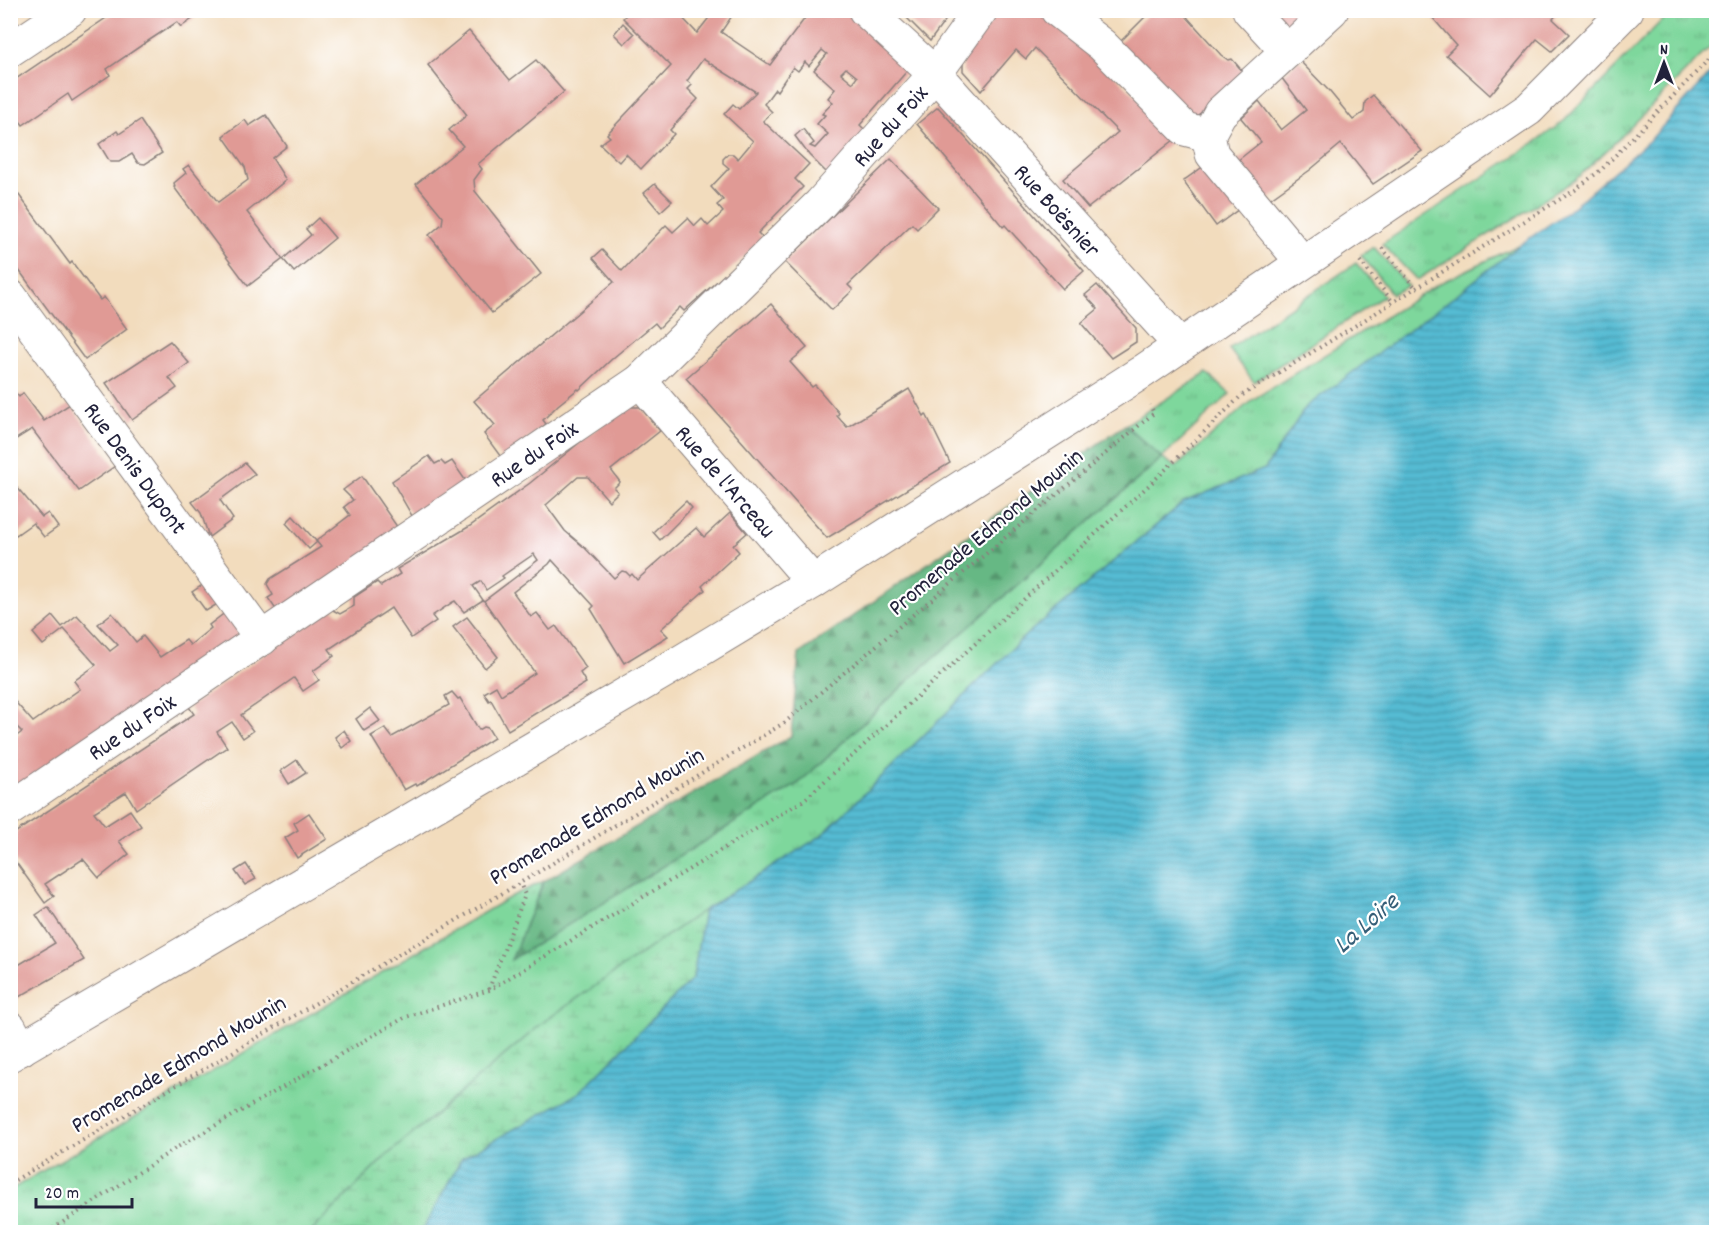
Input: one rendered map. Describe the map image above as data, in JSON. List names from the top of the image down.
{
  "streets": {
    "street": [
      "Rue du Foix",
      "Rue Boësnier",
      "Rue Denis Dupont",
      "Rue de l'Arceau"
    ],
    "path": ["Promenade Edmond Mounin"]
  },
  "crossings": [
    ["Rue du Foix", "Rue Boësnier"],
    ["Rue du Foix", "Rue Denis Dupont"],
    ["Rue du Foix", "Rue de l'Arceau"]
  ],
  "water": ["La Loire"],
  "scale_bar": "20 m",
  "north": "top"
}
